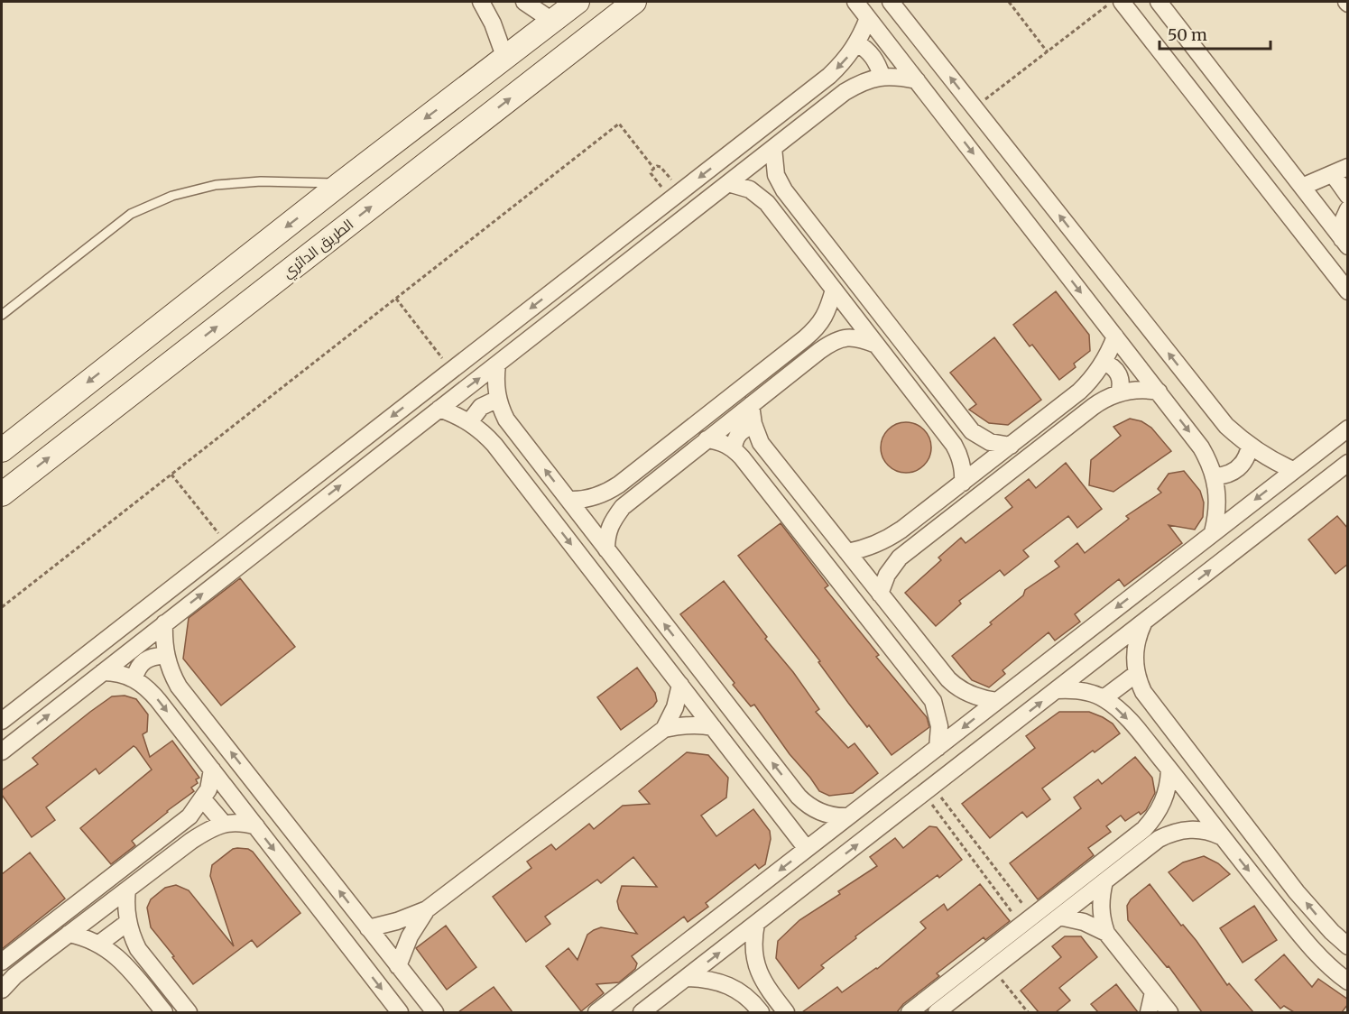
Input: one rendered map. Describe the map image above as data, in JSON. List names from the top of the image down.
{
  "streets": {
    "main road": ["الطريق الدائري"]
  },
  "scale_bar": "50 m"
}
